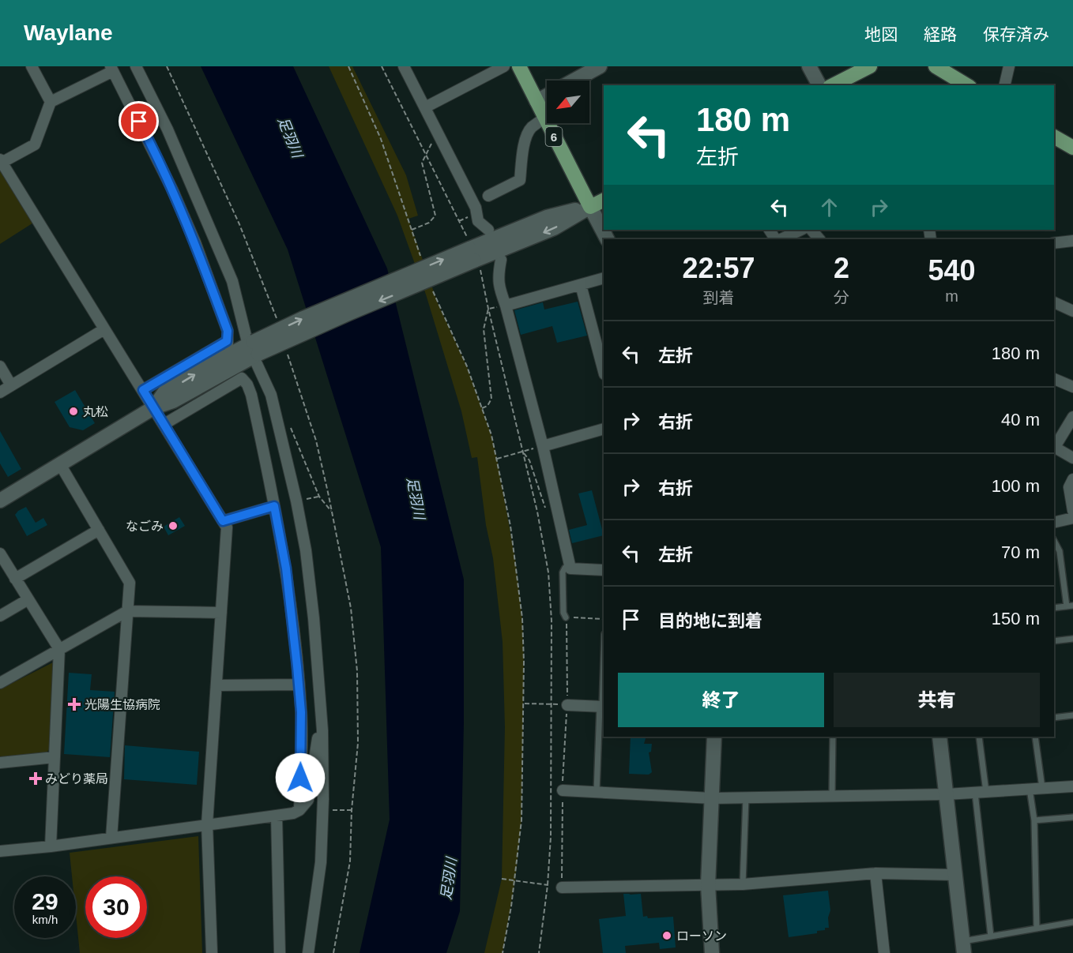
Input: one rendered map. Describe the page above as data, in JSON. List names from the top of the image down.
{
  "streets": {
    "main road": ["6"]
  },
  "water": ["足羽川"],
  "places": {
    "other": ["丸松", "なごみ", "ローソン"],
    "health": ["光陽生協病院", "みどり薬局"]
  },
  "north": "bottom left",
  "page": {
    "header": "Waylane",
    "nav": ["地図", "経路", "保存済み"],
    "turn": ["180 m", "左折"],
    "eta": [
      "22:57",
      "到着",
      "2",
      "分",
      "540",
      "m"
    ],
    "list": [
      {
        "name": "左折",
        "value": "180 m"
      },
      {
        "name": "右折",
        "value": "40 m"
      },
      {
        "name": "右折",
        "value": "100 m"
      },
      {
        "name": "左折",
        "value": "70 m"
      },
      {
        "name": "目的地に到着",
        "value": "150 m"
      }
    ],
    "buttons": ["終了", "共有"],
    "speed": "29 km/h",
    "limit": "30"
  }
}
